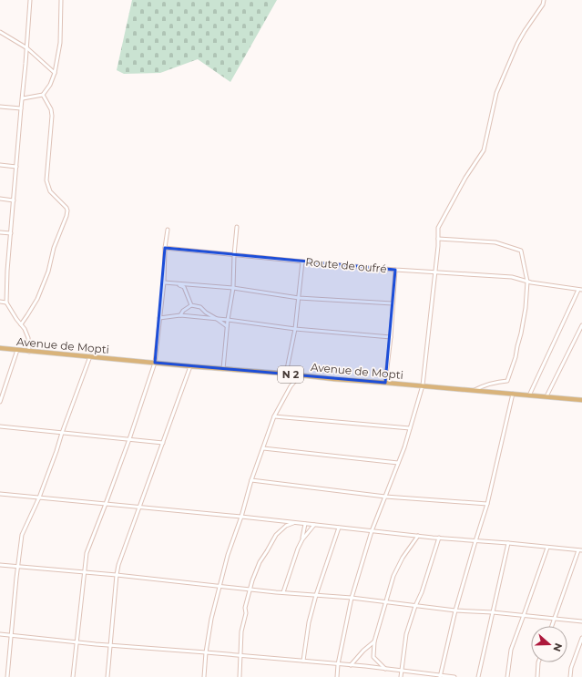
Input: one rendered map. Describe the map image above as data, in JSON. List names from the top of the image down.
{
  "streets": {
    "main road": ["Avenue de Mopti", "N 2"],
    "street": ["Route de oufré"]
  },
  "north": "right"
}
